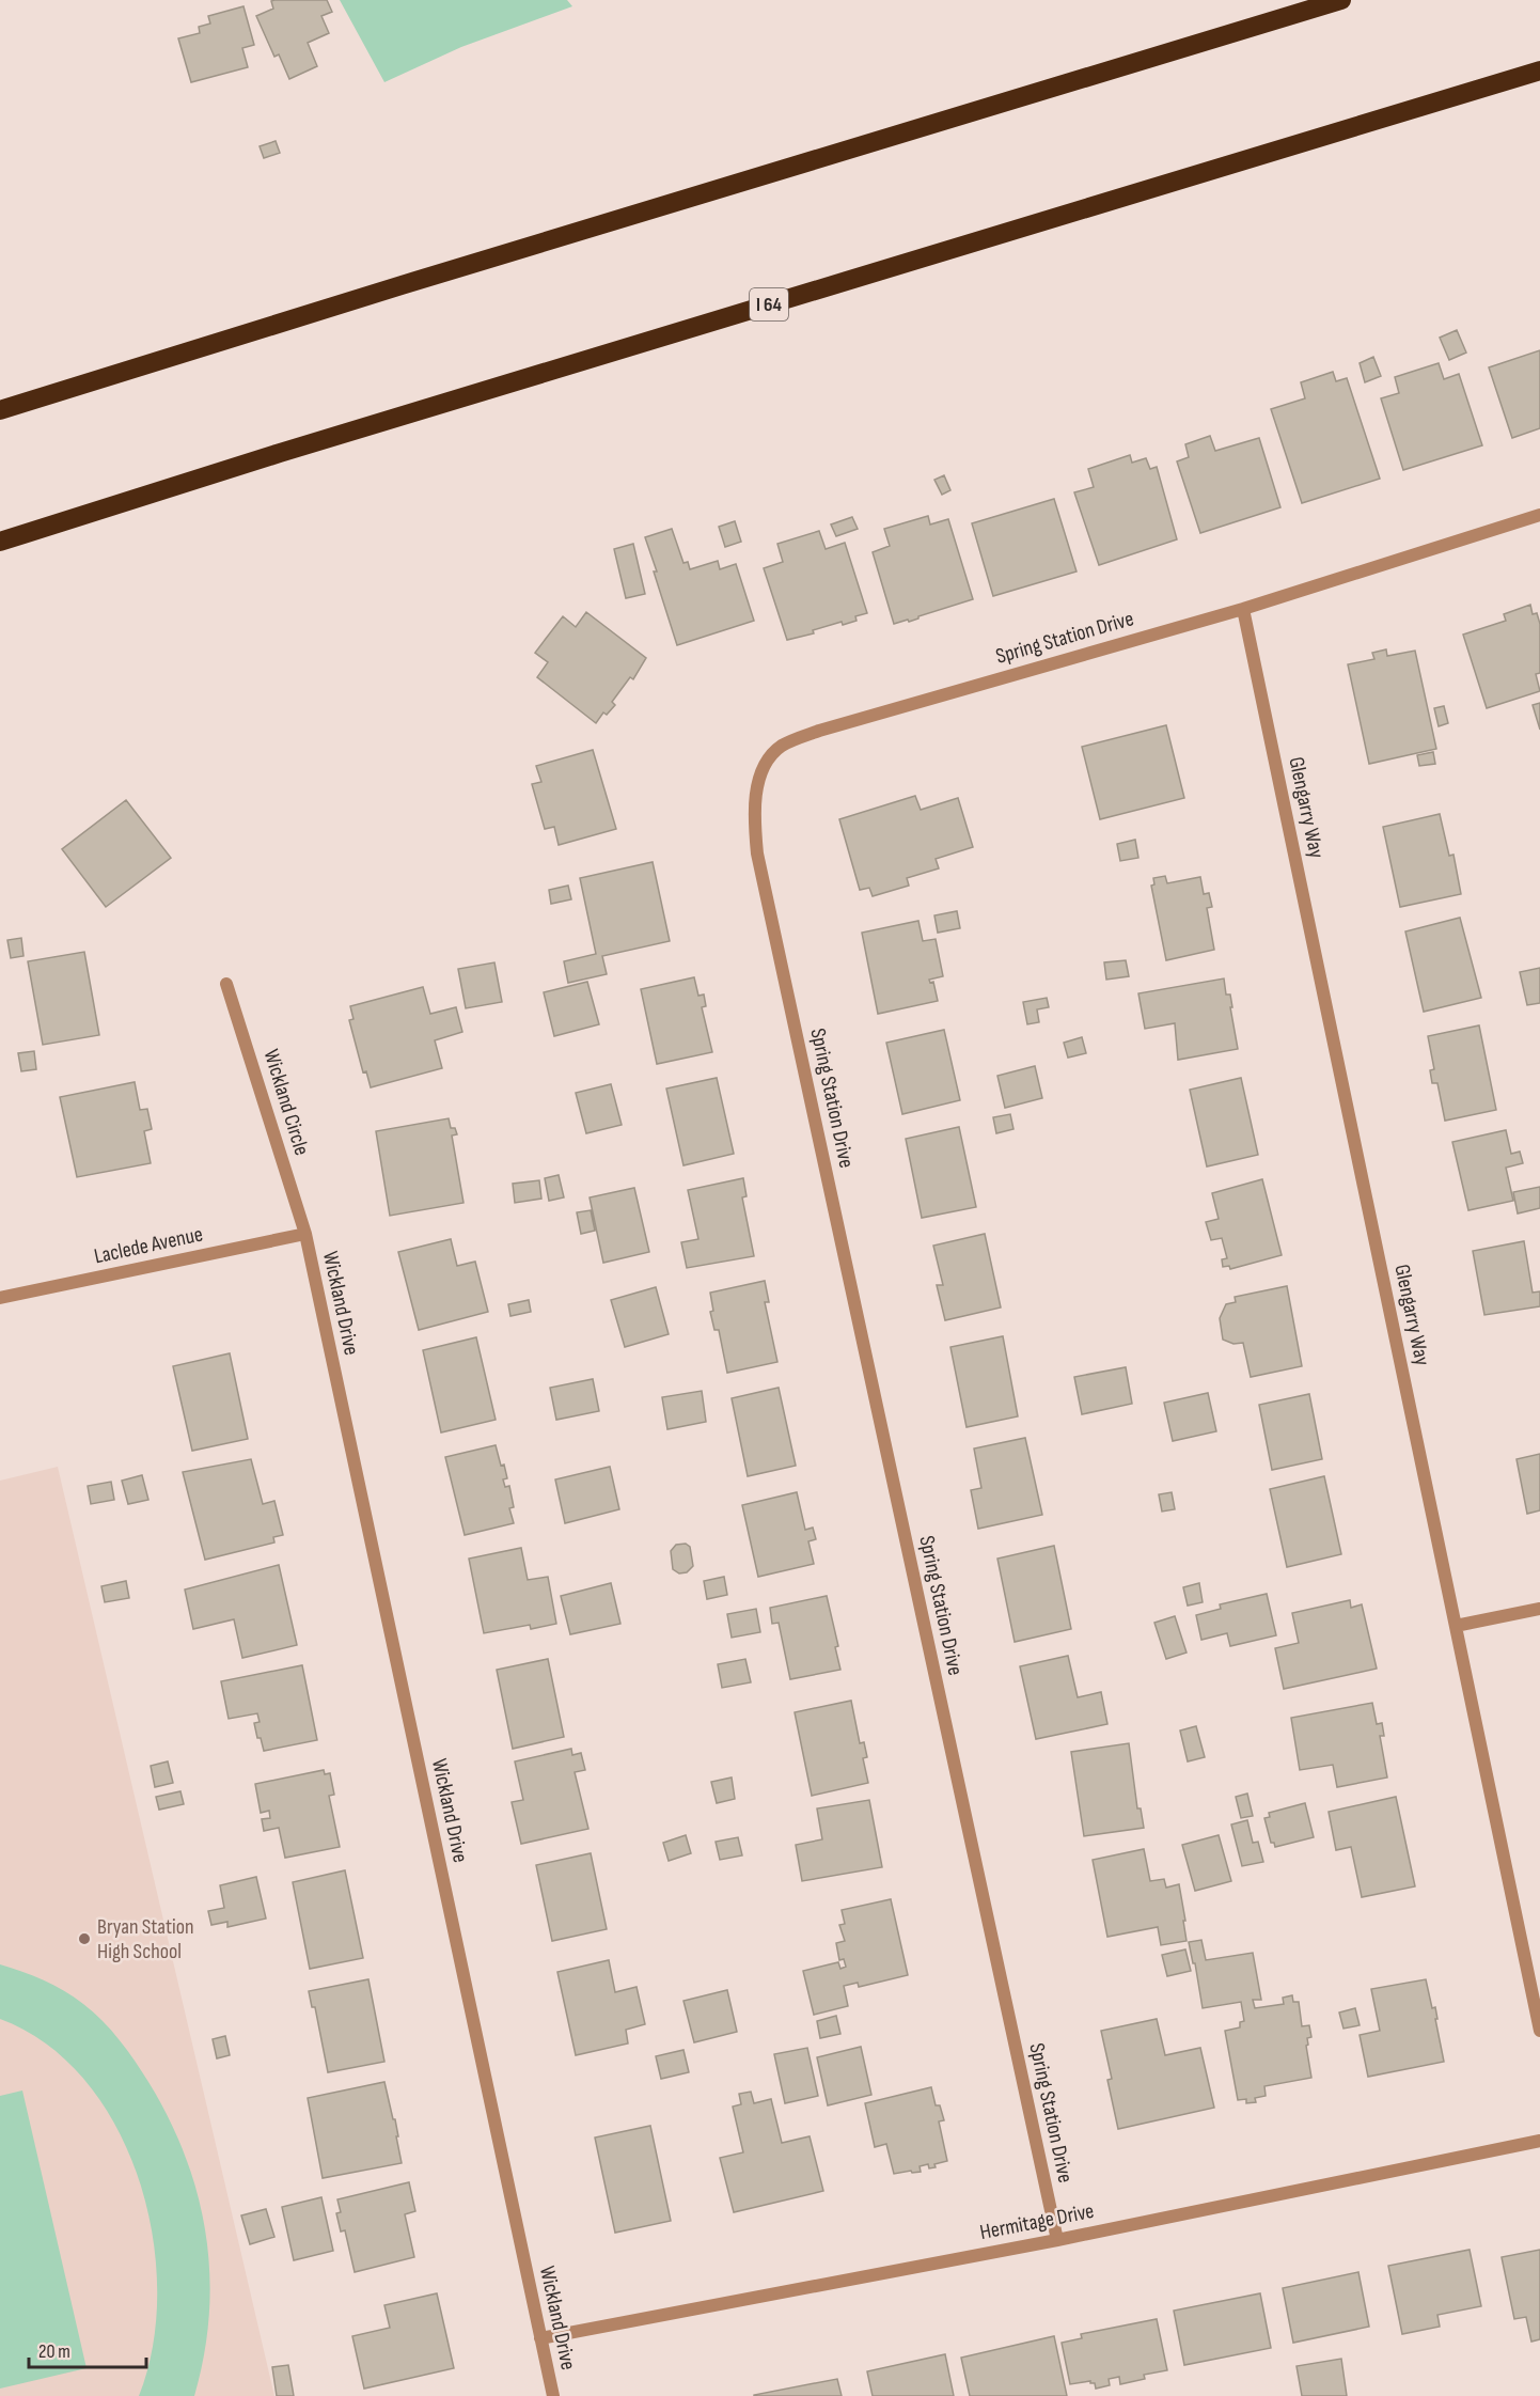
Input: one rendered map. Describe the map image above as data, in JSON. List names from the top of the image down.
{
  "streets": {
    "highway": ["I 64"],
    "street": [
      "Spring Station Drive",
      "Glengarry Way",
      "Wickland Circle",
      "Laclede Avenue",
      "Wickland Drive",
      "Hermitage Drive"
    ]
  },
  "crossings": [
    ["Spring Station Drive", "Glengarry Way"],
    ["Spring Station Drive", "Hermitage Drive"],
    ["Wickland Circle", "Laclede Avenue"],
    ["Wickland Circle", "Wickland Drive"],
    ["Laclede Avenue", "Wickland Drive"],
    ["Wickland Drive", "Hermitage Drive"]
  ],
  "places": ["Bryan Station High School"],
  "scale_bar": "20 m"
}
